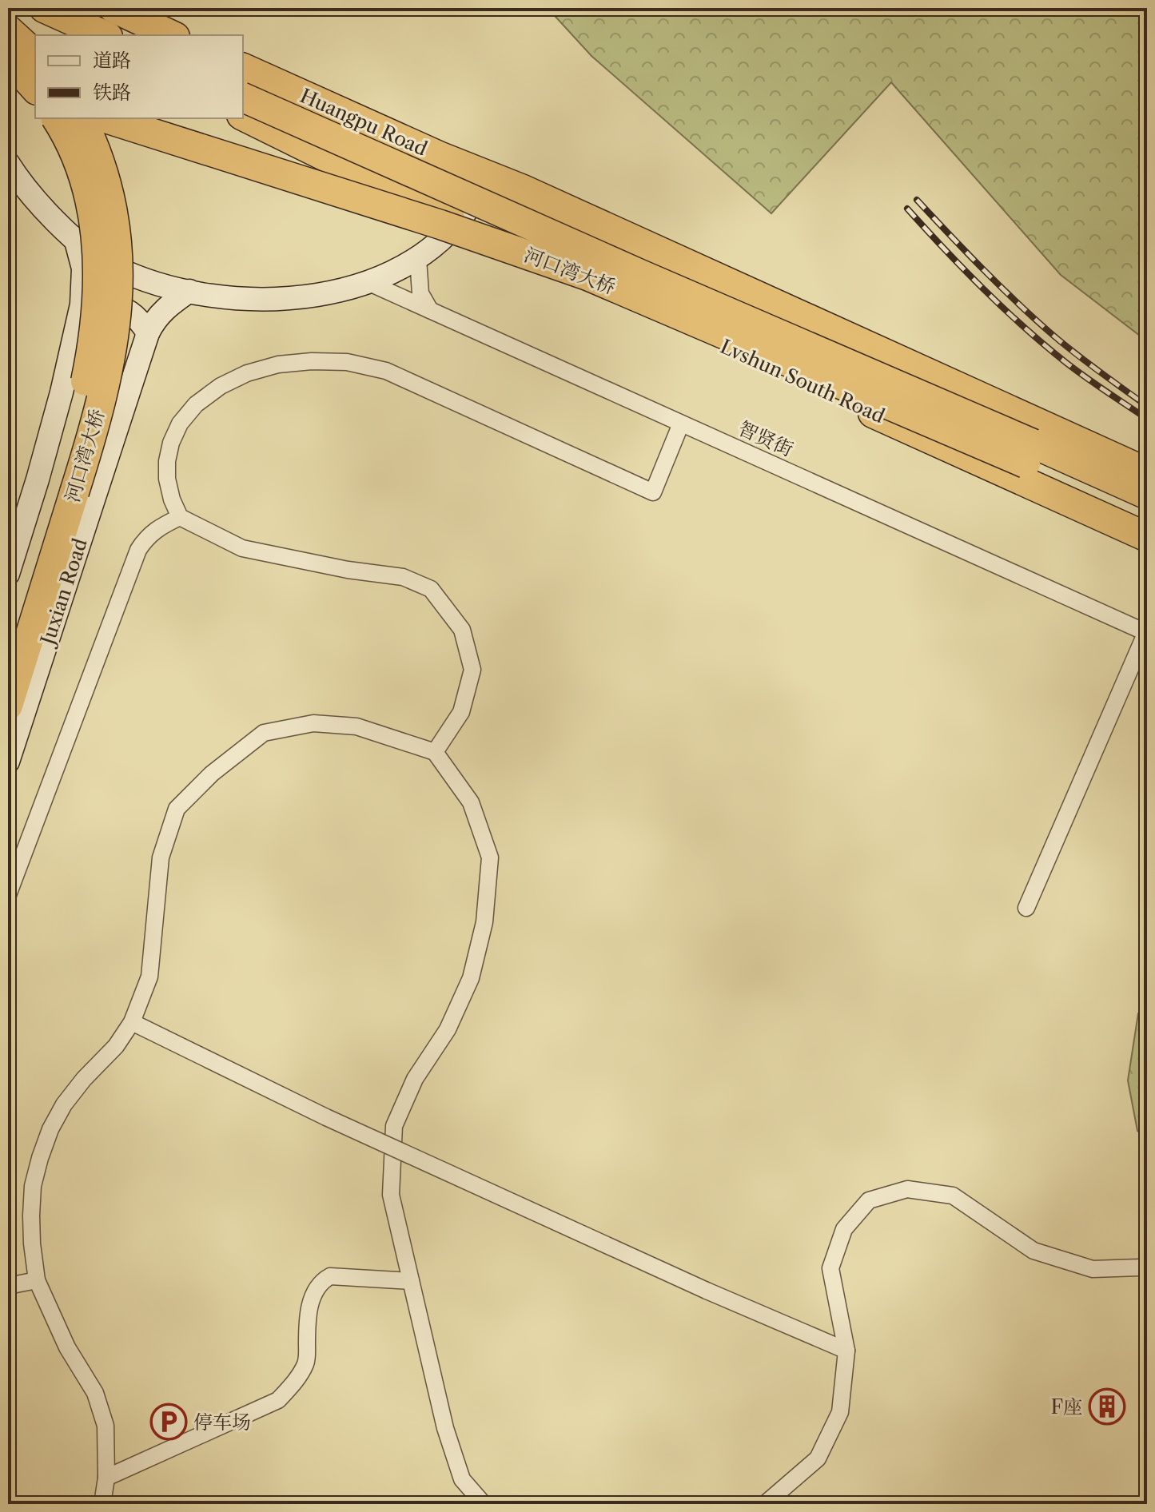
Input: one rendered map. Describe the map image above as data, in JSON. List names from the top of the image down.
{
  "streets": {
    "highway": ["Huangpu Road", "河口湾大桥", "Lvshun South Road"],
    "main road": ["Juxian Road"],
    "street": ["智贤街"]
  },
  "places": {
    "building": ["F座"],
    "parking": ["停车场"]
  },
  "legend": ["道路", "铁路"]
}
